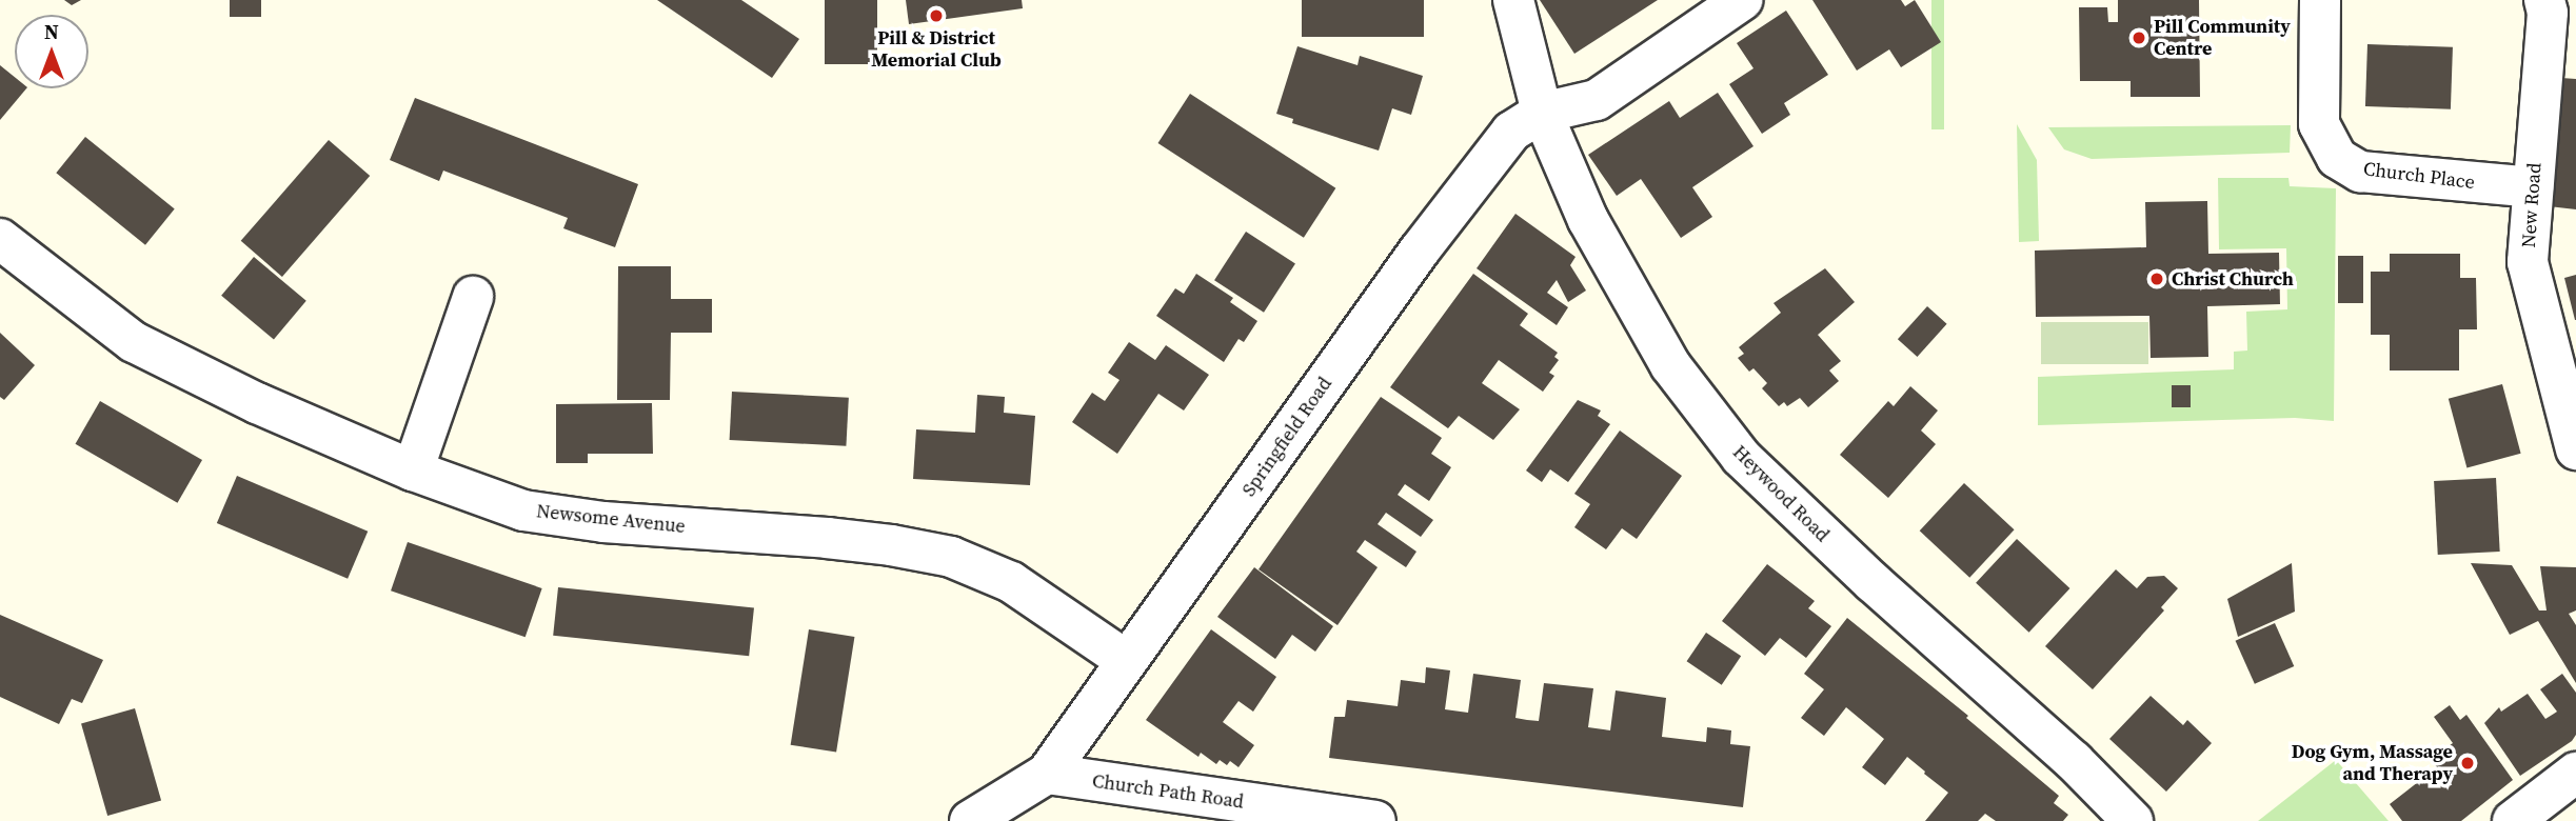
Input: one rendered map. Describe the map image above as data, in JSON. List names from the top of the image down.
{
  "streets": {
    "street": [
      "Church Place",
      "New Road",
      "Springfield Road",
      "Heywood Road",
      "Newsome Avenue",
      "Church Path Road"
    ]
  },
  "crossings": [
    ["Church Place", "New Road"],
    ["Springfield Road", "Heywood Road"],
    ["Springfield Road", "Newsome Avenue"],
    ["Springfield Road", "Church Path Road"]
  ],
  "places": [
    "Pill & District Memorial Club",
    "Pill Community Centre",
    "Christ Church",
    "Dog Gym, Massage and Therapy"
  ],
  "north": "top"
}
